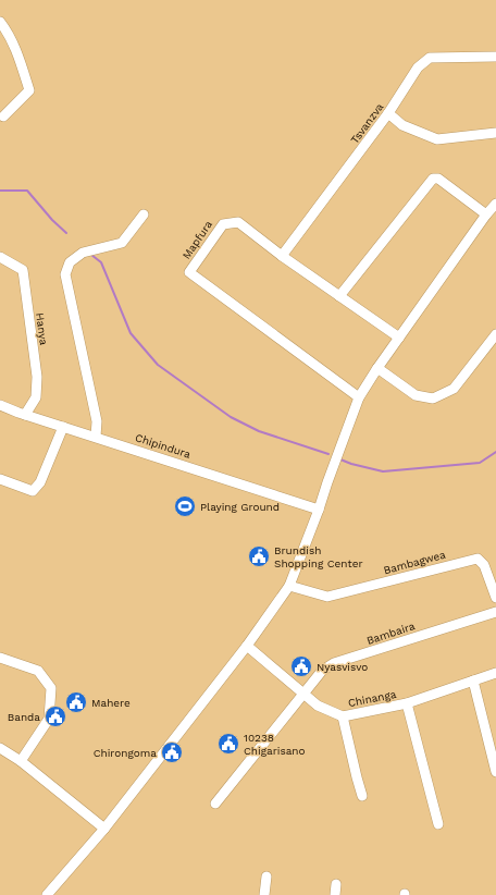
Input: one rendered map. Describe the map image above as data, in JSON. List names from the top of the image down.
{
  "streets": {
    "street": [
      "Tsvanzva",
      "Mapfura",
      "Hanya",
      "Chipindura",
      "Bambagwea",
      "Bambaira",
      "Chinanga"
    ]
  },
  "crossings": [
    ["Tsvanzva", "Mapfura"],
    ["Hanya", "Chipindura"],
    ["Bambaira", "Chinanga"]
  ],
  "places": {
    "sports": ["Playing Ground"],
    "public building": [
      "Brundish Shopping Center",
      "Nyasvisvo",
      "Mahere",
      "Banda",
      "10238 Chigarisano",
      "Chirongoma"
    ]
  }
}
